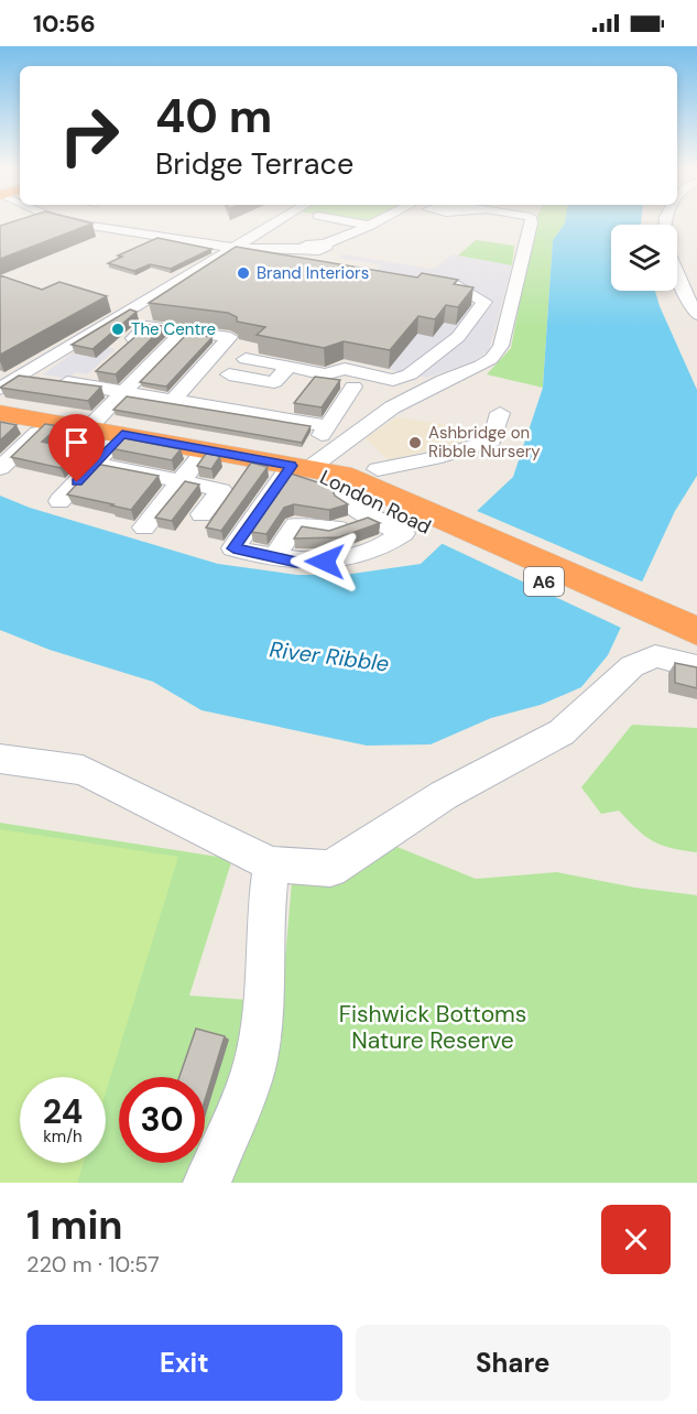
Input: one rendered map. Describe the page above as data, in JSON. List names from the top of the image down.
{
  "streets": {
    "highway": ["London Road", "A6"]
  },
  "crossings": [
    ["London Road", "A6"]
  ],
  "water": ["River Ribble"],
  "parks": ["Fishwick Bottoms Nature Reserve"],
  "places": ["Brand Interiors", "The Centre", "Ashbridge on Ribble Nursery"],
  "page": {
    "status": "10:56",
    "turn": ["40 m", "Bridge Terrace"],
    "speed": "24 km/h",
    "limit": "30",
    "heading": ["1 min", "220 m · 10:57"],
    "buttons": ["Exit", "Share"]
  }
}
